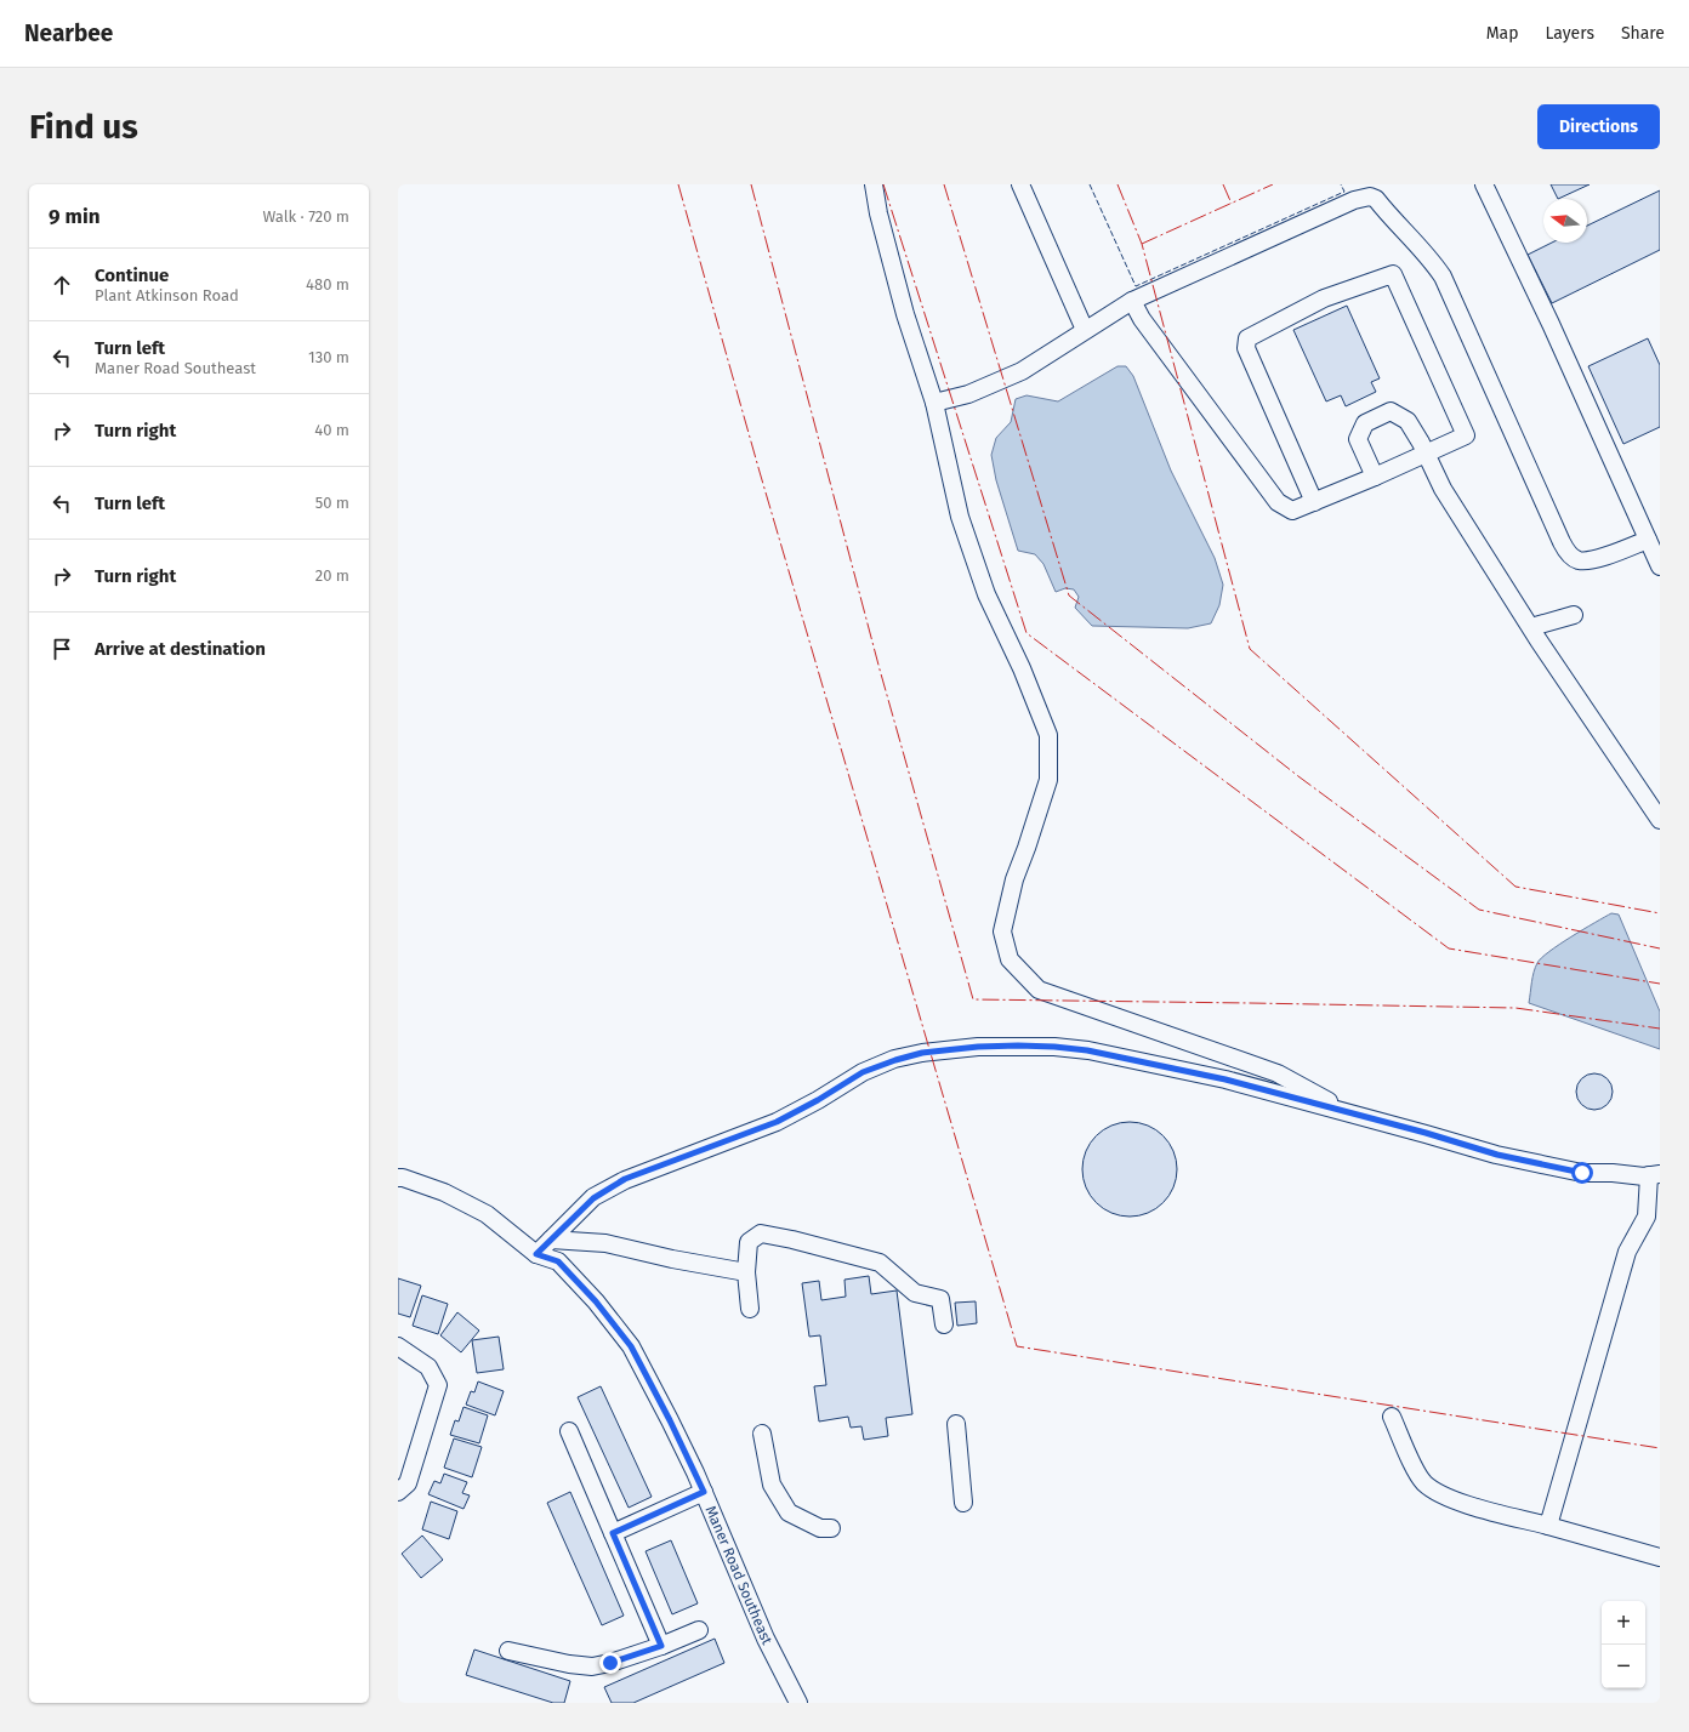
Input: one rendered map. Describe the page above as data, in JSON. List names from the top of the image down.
{
  "streets": {
    "street": ["Maner Road Southeast"]
  },
  "north": "left",
  "page": {
    "header": "Nearbee",
    "nav": ["Map", "Layers", "Share"],
    "buttons": "Directions",
    "title": "Find us",
    "heading": ["9 min", "Walk · 720 m"],
    "list": [
      ["Continue", "Plant Atkinson Road", "480 m"],
      ["Turn left", "Maner Road Southeast", "130 m"],
      ["Turn right", "40 m"],
      ["Turn left", "50 m"],
      ["Turn right", "20 m"],
      "Arrive at destination"
    ],
    "map_buttons": ["+", "−"]
  }
}
